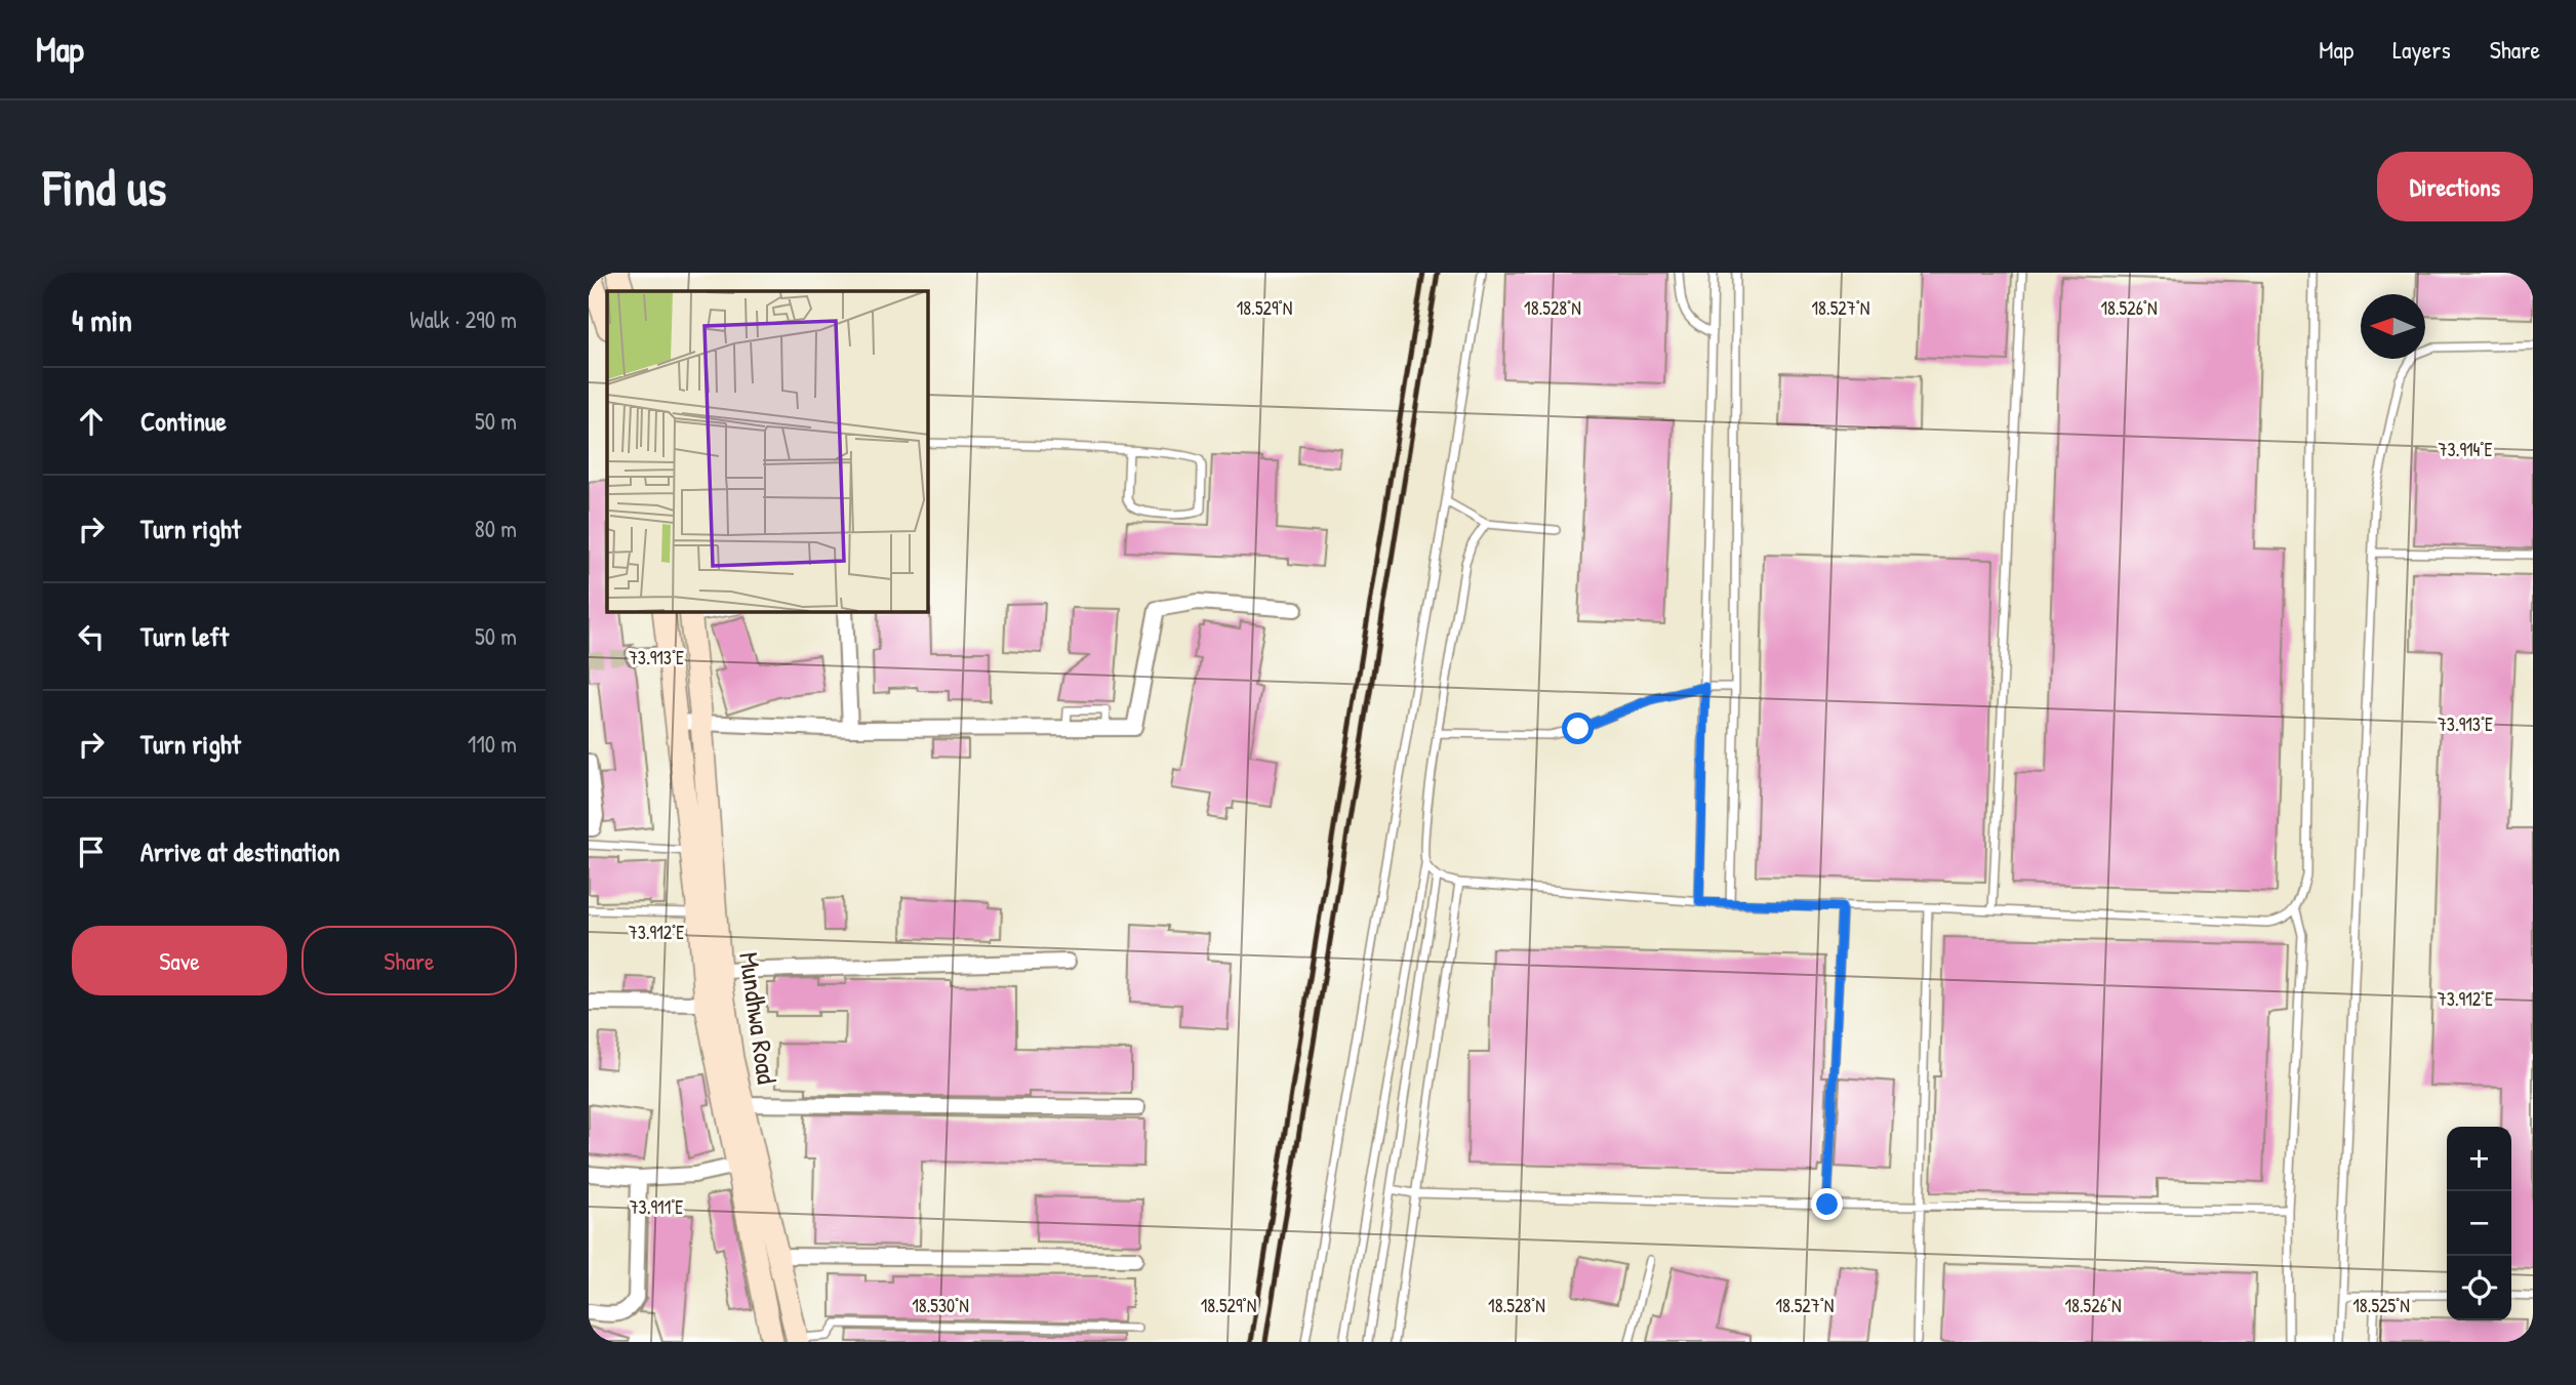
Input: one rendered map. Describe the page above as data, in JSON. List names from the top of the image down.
{
  "streets": {
    "main road": ["Mundhwa Road"]
  },
  "north": "left",
  "page": {
    "header": "Map",
    "nav": ["Map", "Layers", "Share"],
    "buttons": [
      "Directions",
      ["Save", "Share"]
    ],
    "title": "Find us",
    "heading": ["4 min", "Walk · 290 m"],
    "list": [
      ["Continue", "50 m"],
      ["Turn right", "80 m"],
      ["Turn left", "50 m"],
      ["Turn right", "110 m"],
      "Arrive at destination"
    ],
    "map_buttons": ["+", "−"]
  },
  "coordinates": [
    "18.529°N",
    "18.528°N",
    "18.527°N",
    "18.526°N",
    "73.914°E",
    "73.913°E",
    "73.912°E",
    "73.911°E",
    "18.530°N",
    "18.525°N"
  ]
}
